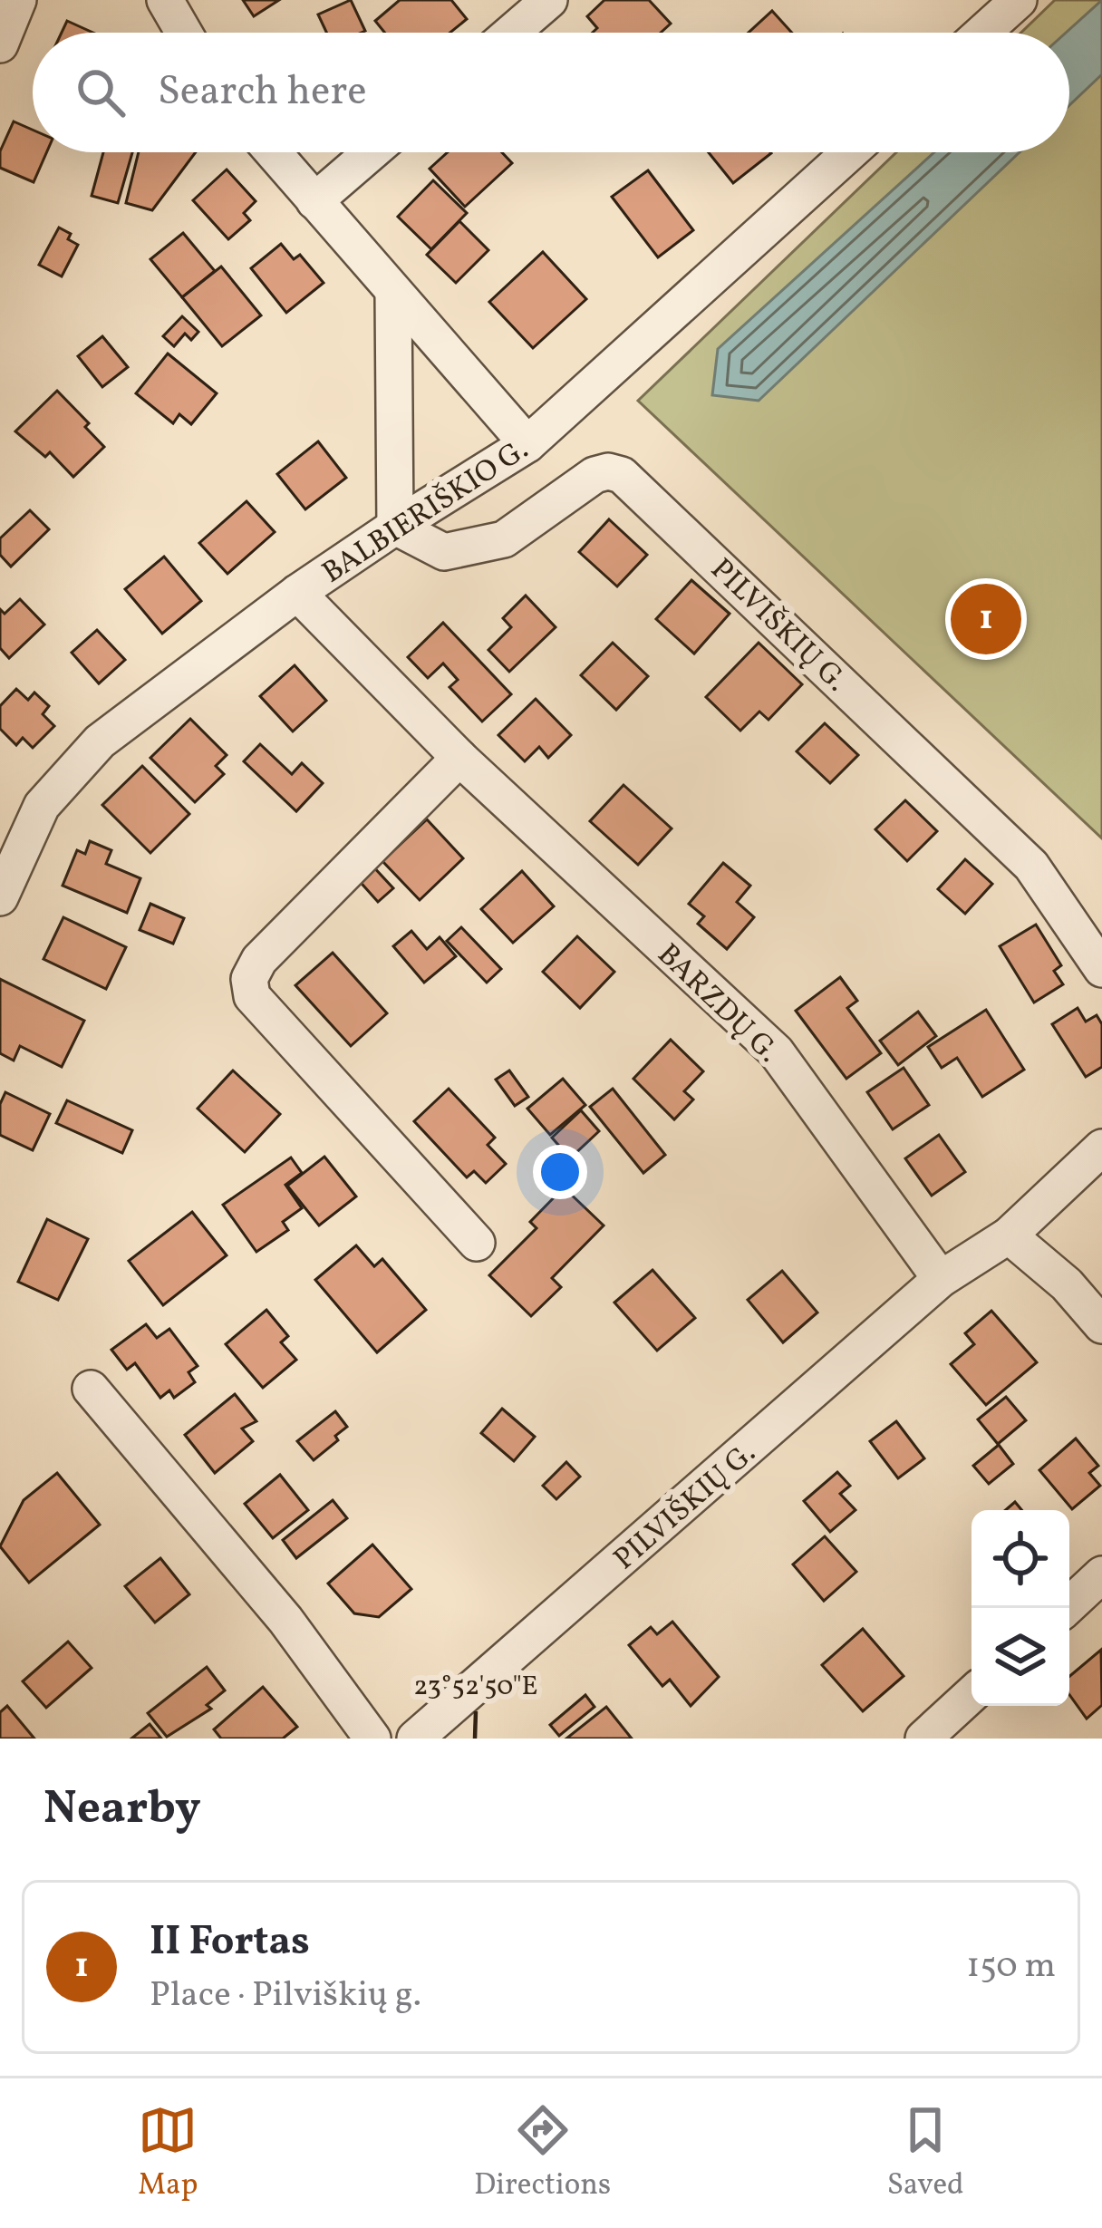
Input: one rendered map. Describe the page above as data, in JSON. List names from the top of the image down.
{
  "streets": {
    "street": ["BALBIERIŠKIO G.", "PILVIŠKIŲ G.", "BARZDŲ G."]
  },
  "crossings": [
    ["BALBIERIŠKIO G.", "PILVIŠKIŲ G."],
    ["BALBIERIŠKIO G.", "BARZDŲ G."],
    ["PILVIŠKIŲ G.", "BARZDŲ G."]
  ],
  "page": {
    "search": "Search here",
    "pins": "1",
    "heading": "Nearby",
    "list": [
      {
        "mark": "1",
        "name": "II Fortas",
        "note": "Place · Pilviškių g.",
        "value": "150 m"
      }
    ],
    "nav": ["Map", "Directions", "Saved"]
  },
  "coordinates": ["23°52'50\"E"]
}
